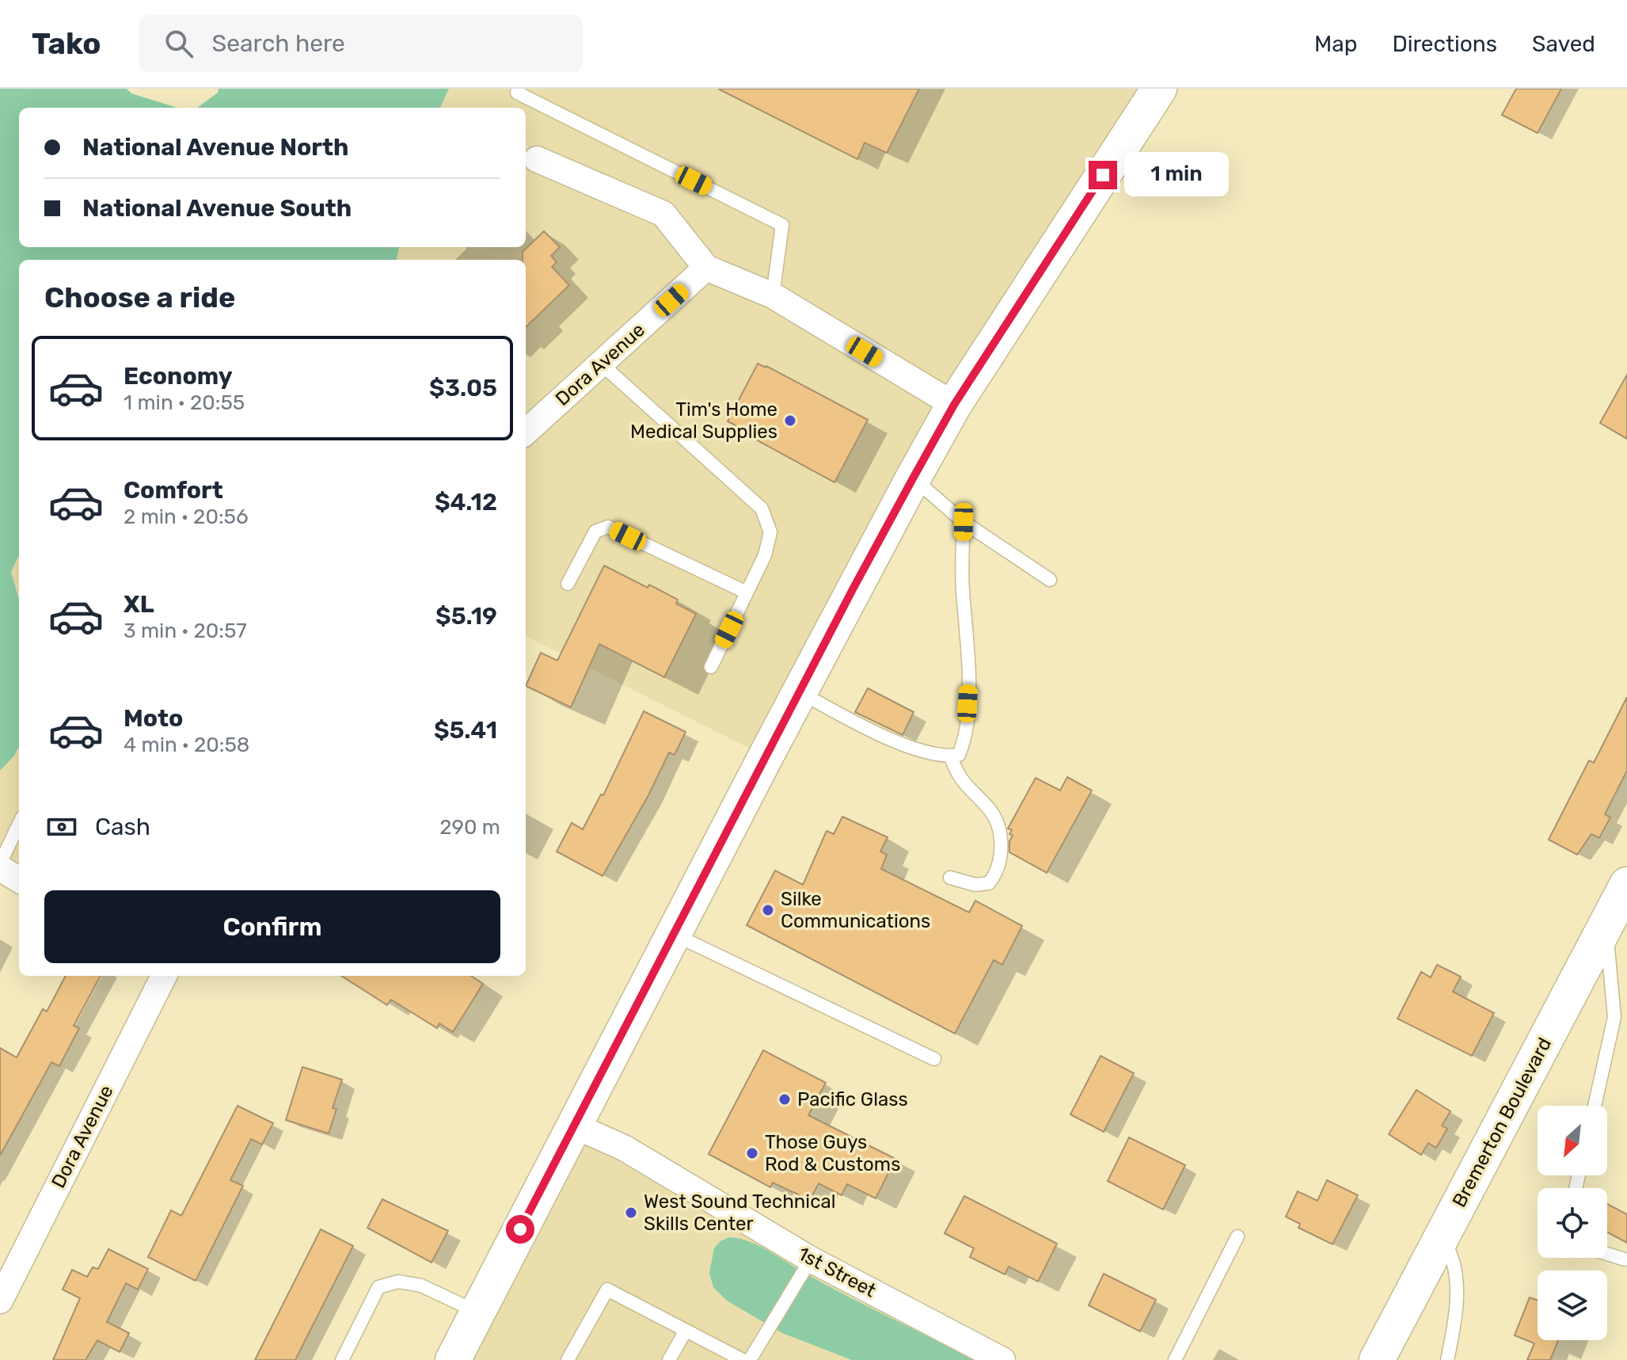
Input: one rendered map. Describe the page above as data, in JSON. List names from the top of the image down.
{
  "streets": {
    "main road": ["Bremerton Boulevard"],
    "street": ["Dora Avenue", "1st Street"]
  },
  "places": [
    "Tim's Home Medical Supplies",
    "Silke Communications",
    "Pacific Glass",
    "Those Guys Rod & Customs",
    "West Sound Technical Skills Center"
  ],
  "north": "bottom left",
  "page": {
    "header": "Tako",
    "search": "Search here",
    "nav": ["Map", "Directions", "Saved"],
    "banner": ["National Avenue North", "National Avenue South"],
    "bubble": "1 min",
    "heading": "Choose a ride",
    "list": [
      {
        "name": "Economy",
        "note": "1 min · 20:55",
        "value": "$3.05"
      },
      {
        "name": "Comfort",
        "note": "2 min · 20:56",
        "value": "$4.12"
      },
      {
        "name": "XL",
        "note": "3 min · 20:57",
        "value": "$5.19"
      },
      {
        "name": "Moto",
        "note": "4 min · 20:58",
        "value": "$5.41"
      }
    ],
    "pay": ["Cash", "290 m"],
    "buttons": "Confirm"
  }
}
